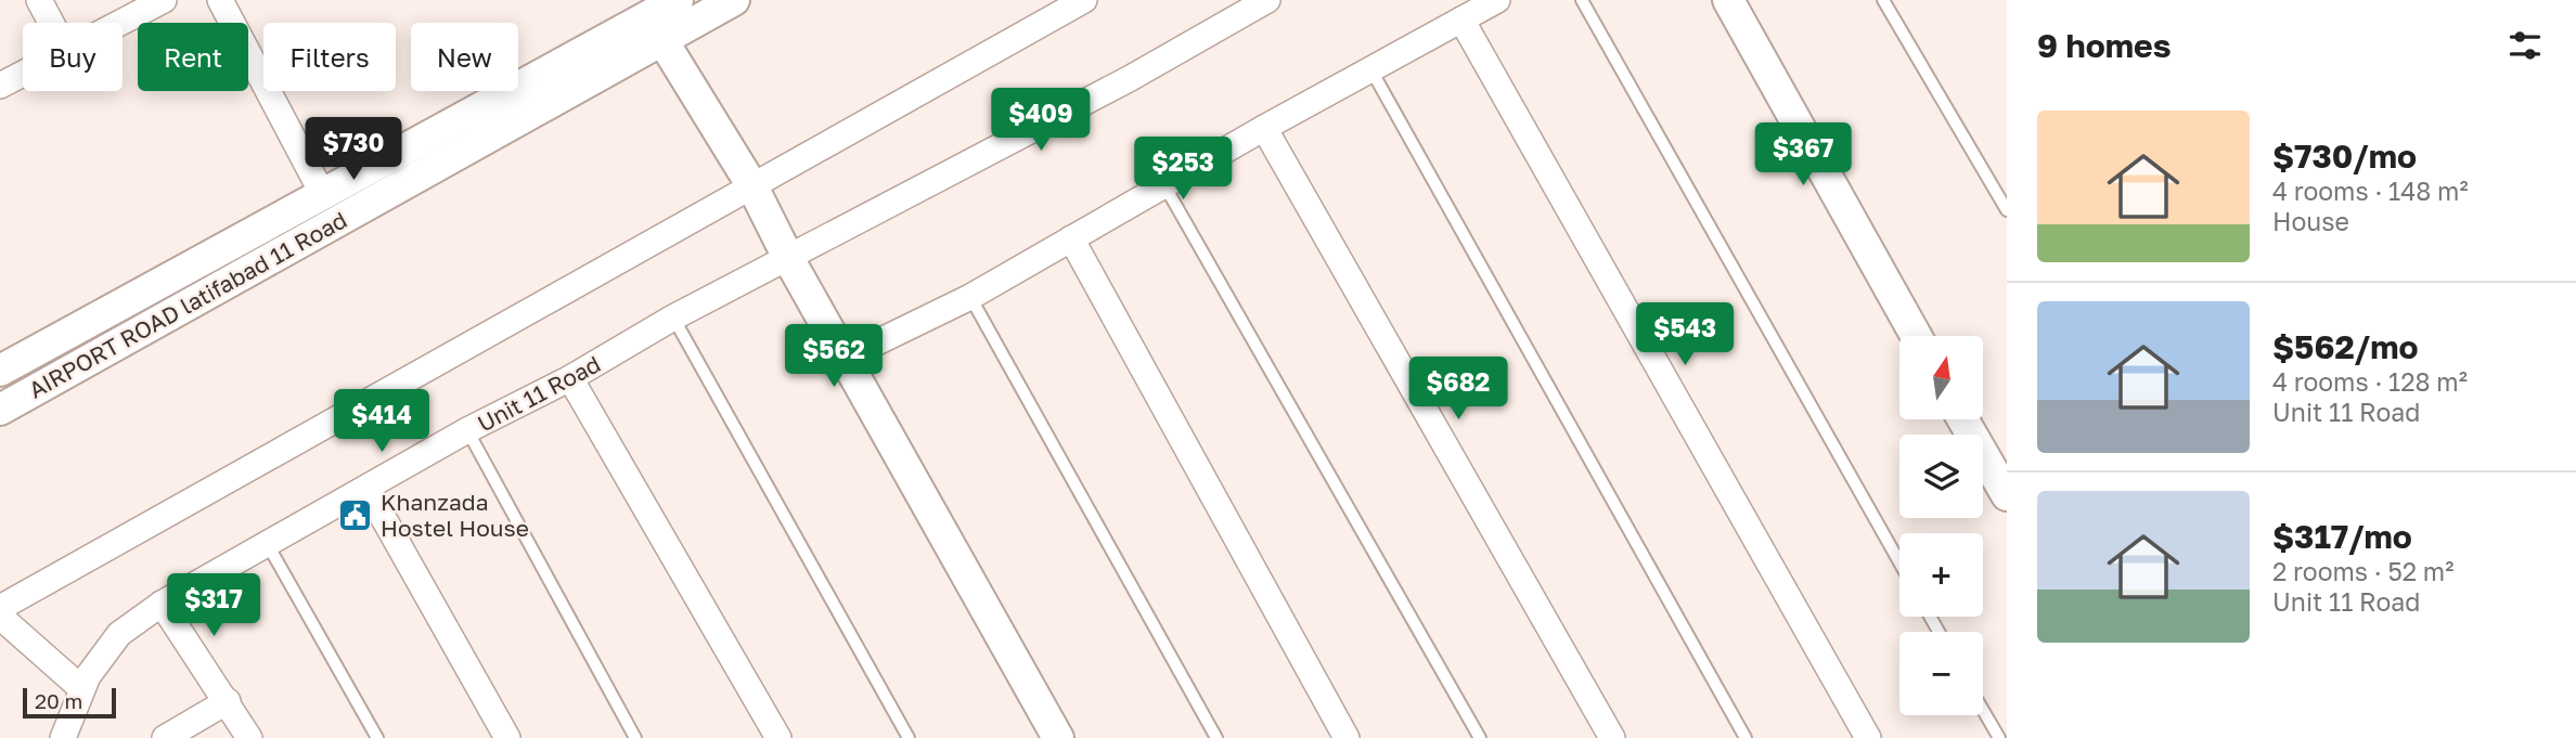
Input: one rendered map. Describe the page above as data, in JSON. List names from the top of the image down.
{
  "streets": {
    "street": ["AIRPORT ROAD latifabad 11 Road", "Unit 11 Road"]
  },
  "places": {
    "public building": ["Khanzada Hostel House"]
  },
  "scale_bar": "20 m",
  "north": "top",
  "page": {
    "heading": "9 homes",
    "chip": [
      "Buy",
      "Rent",
      "Filters",
      "New"
    ],
    "price": [
      "$409",
      "$730",
      "$367",
      "$253",
      "$543",
      "$562",
      "$682",
      "$414",
      "$317"
    ],
    "list": [
      {
        "name": "$730/mo",
        "note": "4 rooms · 148 m² · House"
      },
      {
        "name": "$562/mo",
        "note": "4 rooms · 128 m² · Unit 11 Road"
      },
      {
        "name": "$317/mo",
        "note": "2 rooms · 52 m² · Unit 11 Road"
      }
    ],
    "map_buttons": ["+", "−"],
    "scale": "20 m"
  }
}
